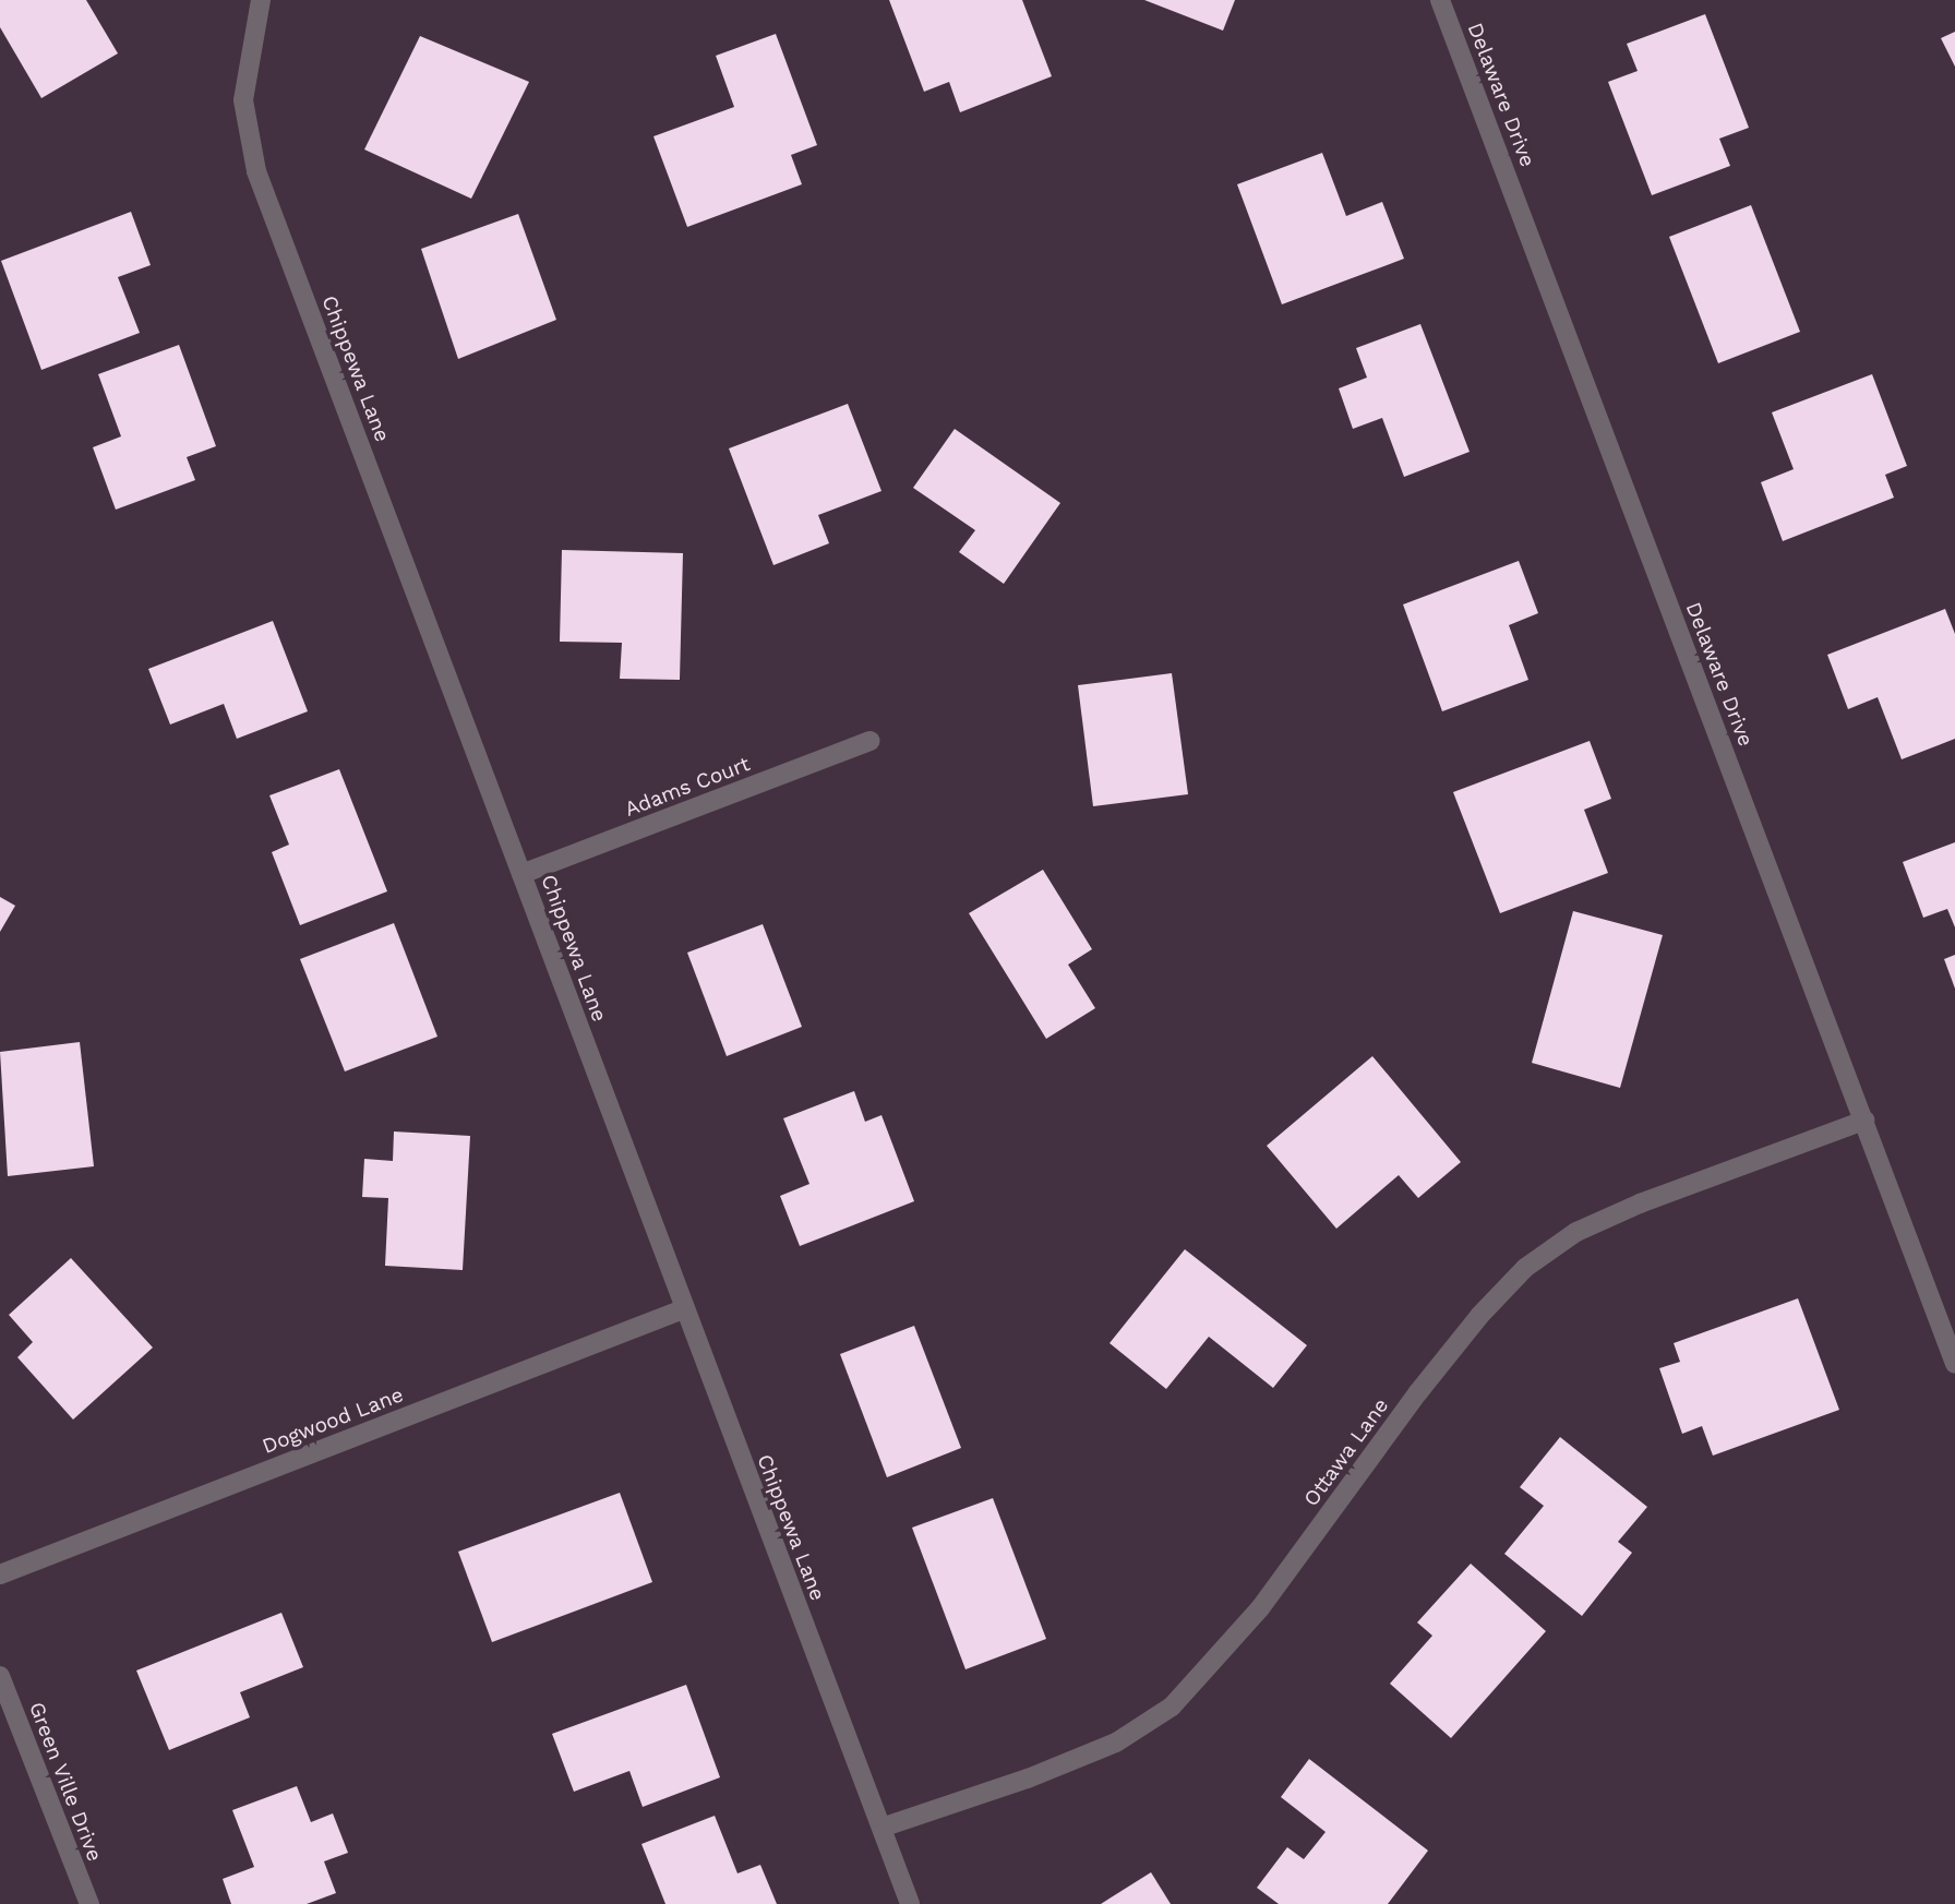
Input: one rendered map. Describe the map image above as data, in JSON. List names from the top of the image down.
{
  "streets": {
    "street": [
      "Delaware Drive",
      "Chippewa Lane",
      "Adams Court",
      "Dogwood Lane",
      "Ottawa Lane",
      "Green Ville Drive"
    ]
  },
  "crossings": [
    ["Delaware Drive", "Ottawa Lane"],
    ["Chippewa Lane", "Adams Court"],
    ["Chippewa Lane", "Dogwood Lane"],
    ["Chippewa Lane", "Ottawa Lane"]
  ]
}
